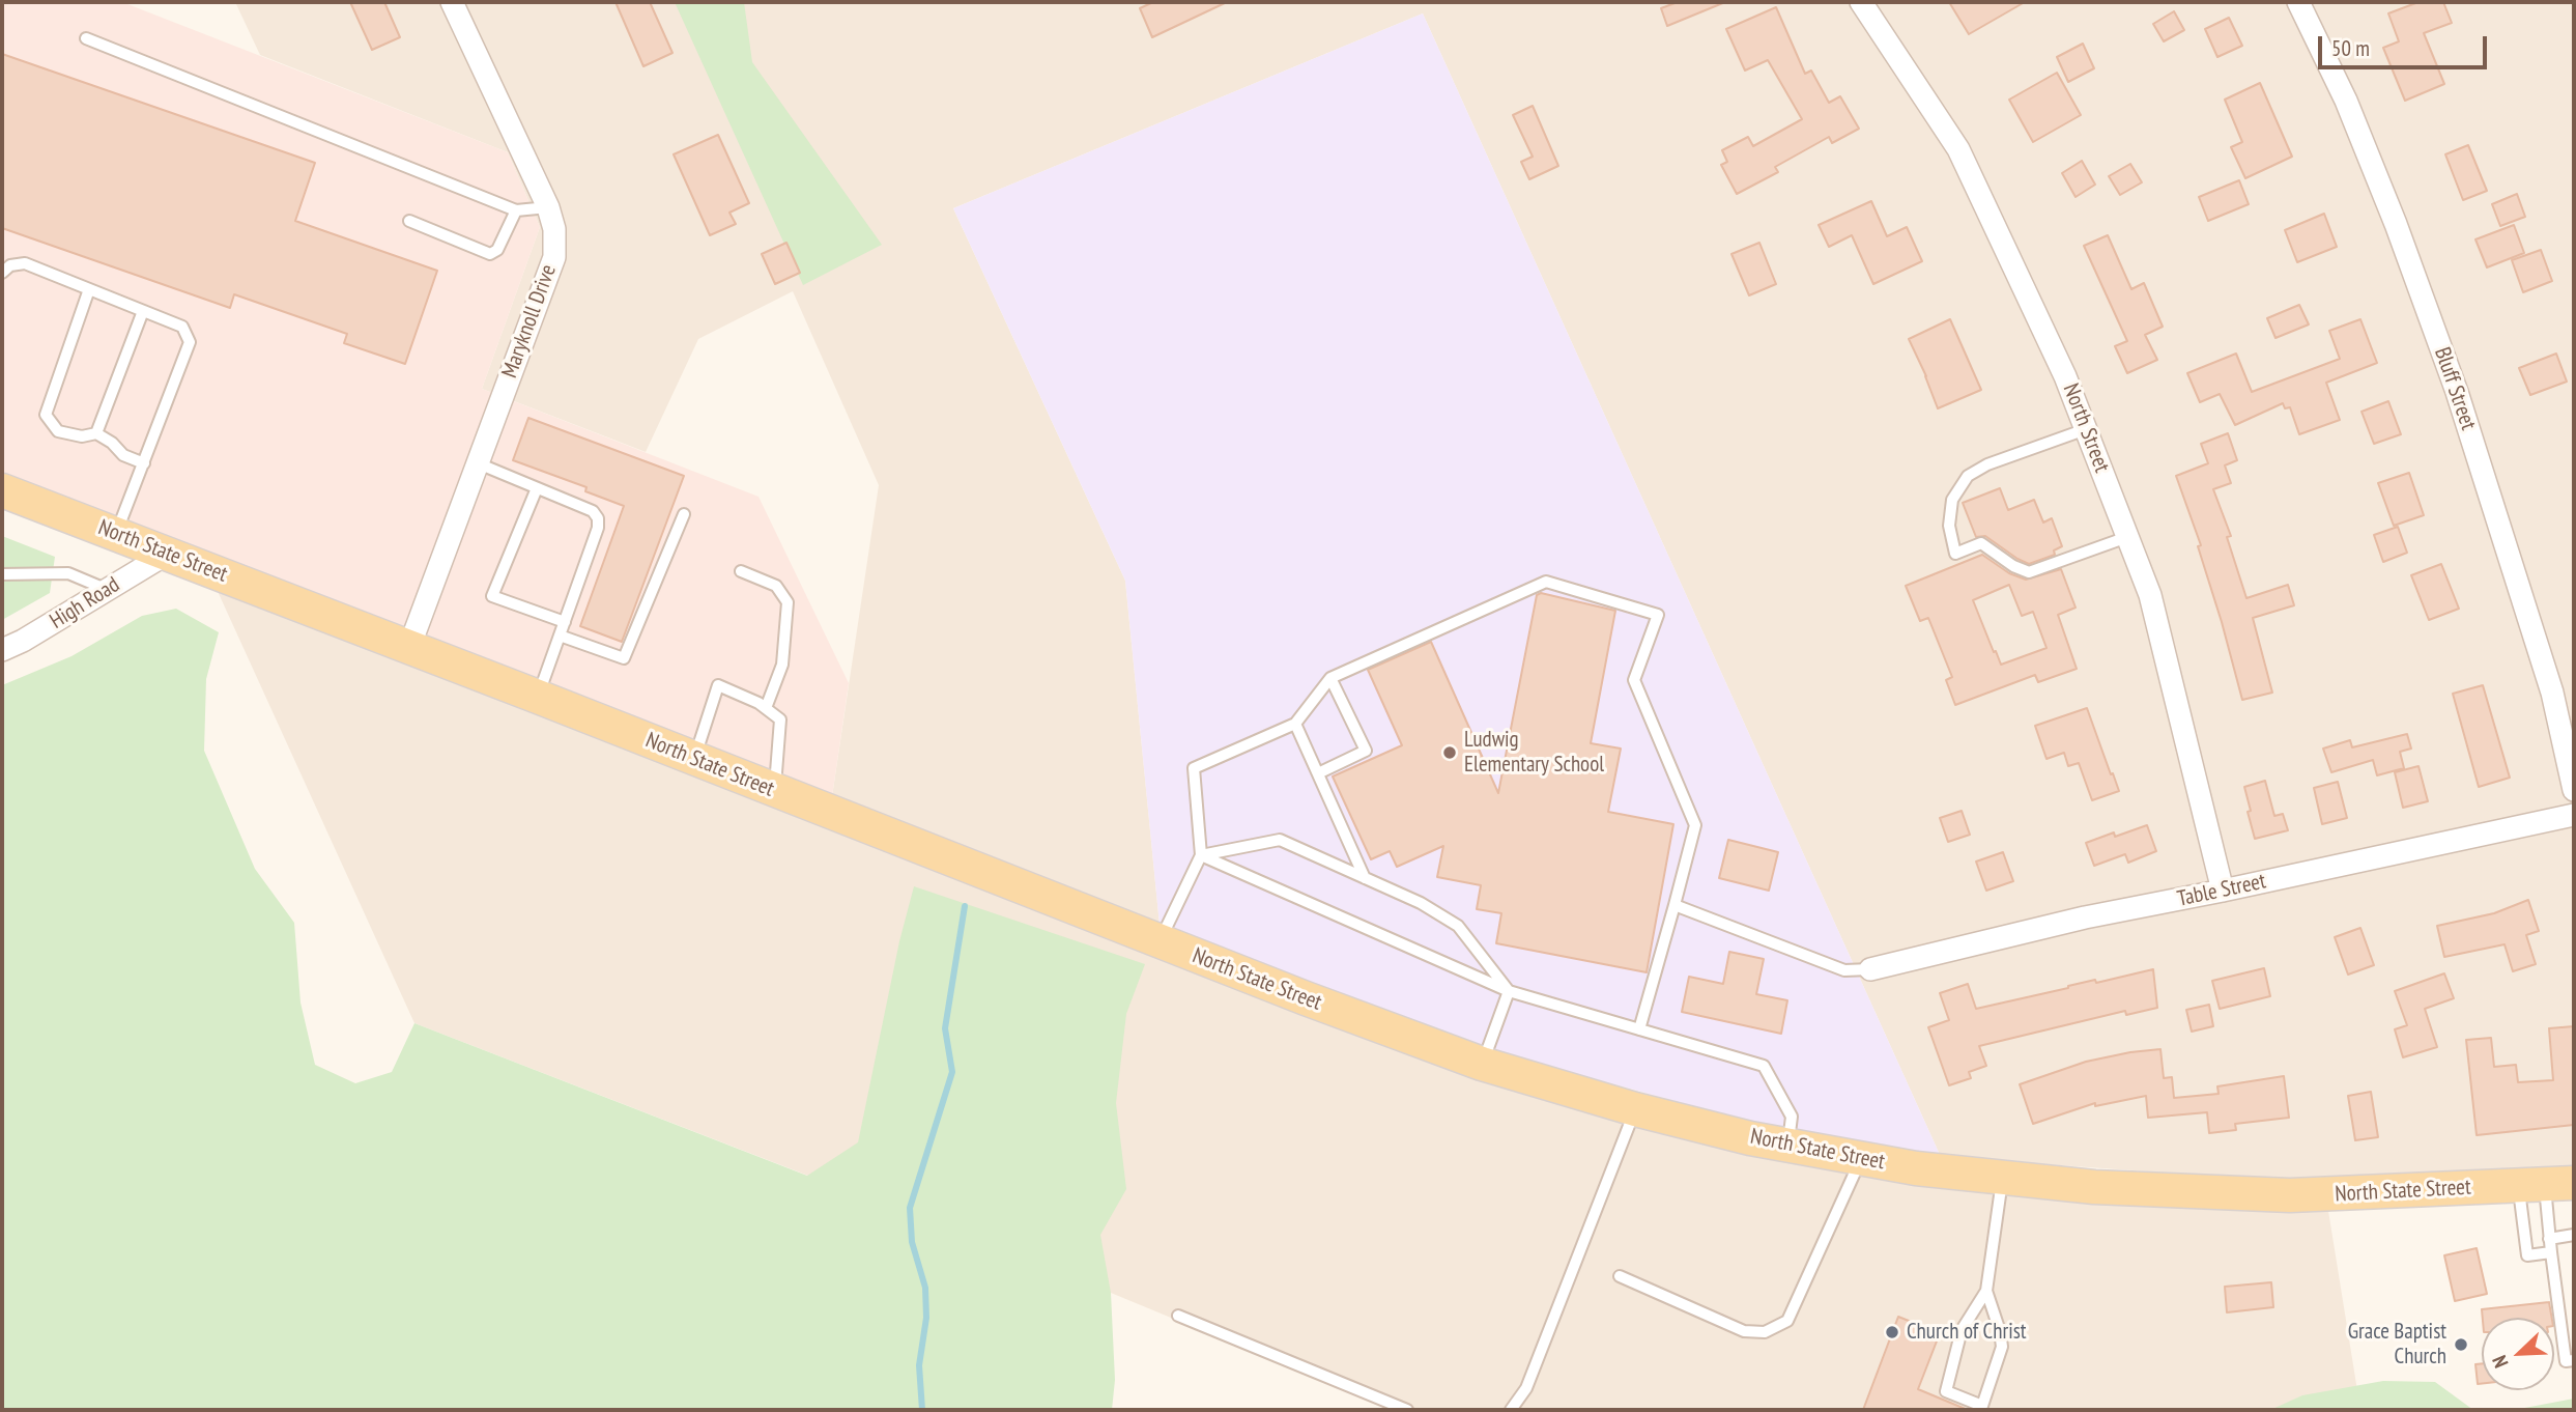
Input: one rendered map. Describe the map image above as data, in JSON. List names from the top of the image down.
{
  "streets": {
    "main road": ["North State Street"],
    "street": [
      "Maryknoll Drive",
      "Bluff Street",
      "North Street",
      "High Road",
      "Table Street"
    ]
  },
  "crossings": [
    ["Maryknoll Drive", "North State Street"],
    ["North Street", "Table Street"],
    ["North State Street", "High Road"]
  ],
  "places": ["Ludwig Elementary School", "Church of Christ", "Grace Baptist Church"],
  "scale_bar": "50 m",
  "north": "bottom left"
}
